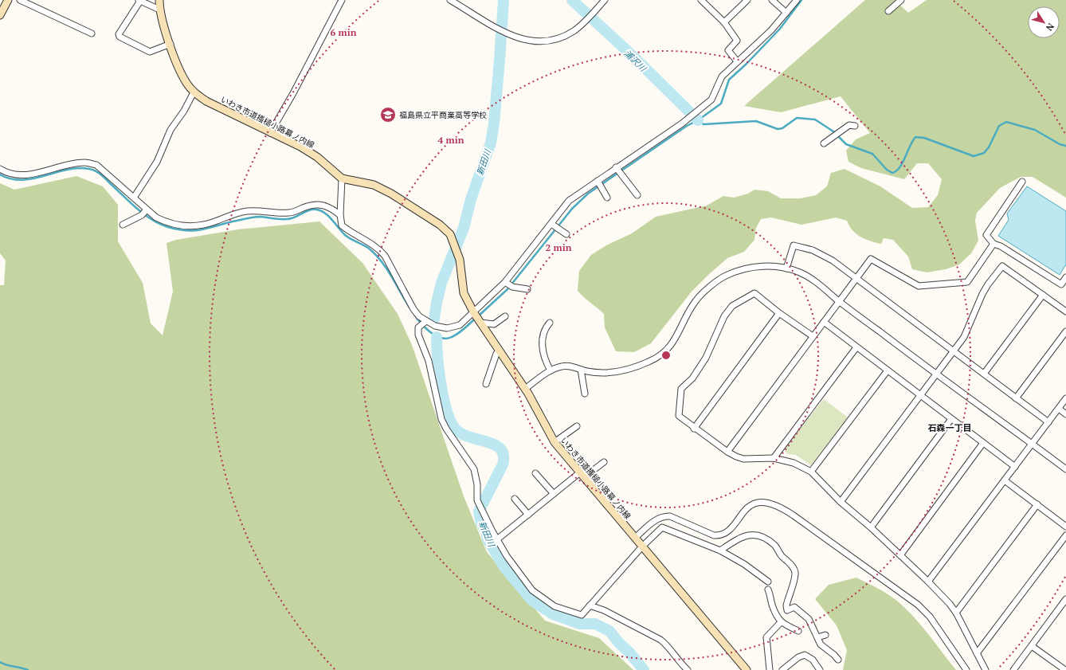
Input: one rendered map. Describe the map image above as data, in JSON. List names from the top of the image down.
{
  "streets": {
    "street": ["いわき市道搔槌小路幕ノ内線"]
  },
  "districts": ["石森一丁目"],
  "water": ["浦沢川", "新田川"],
  "places": {
    "school or university": ["福島県立平商業高等学校"]
  },
  "north": "bottom right",
  "rings": ["6 min", "4 min", "2 min"]
}
